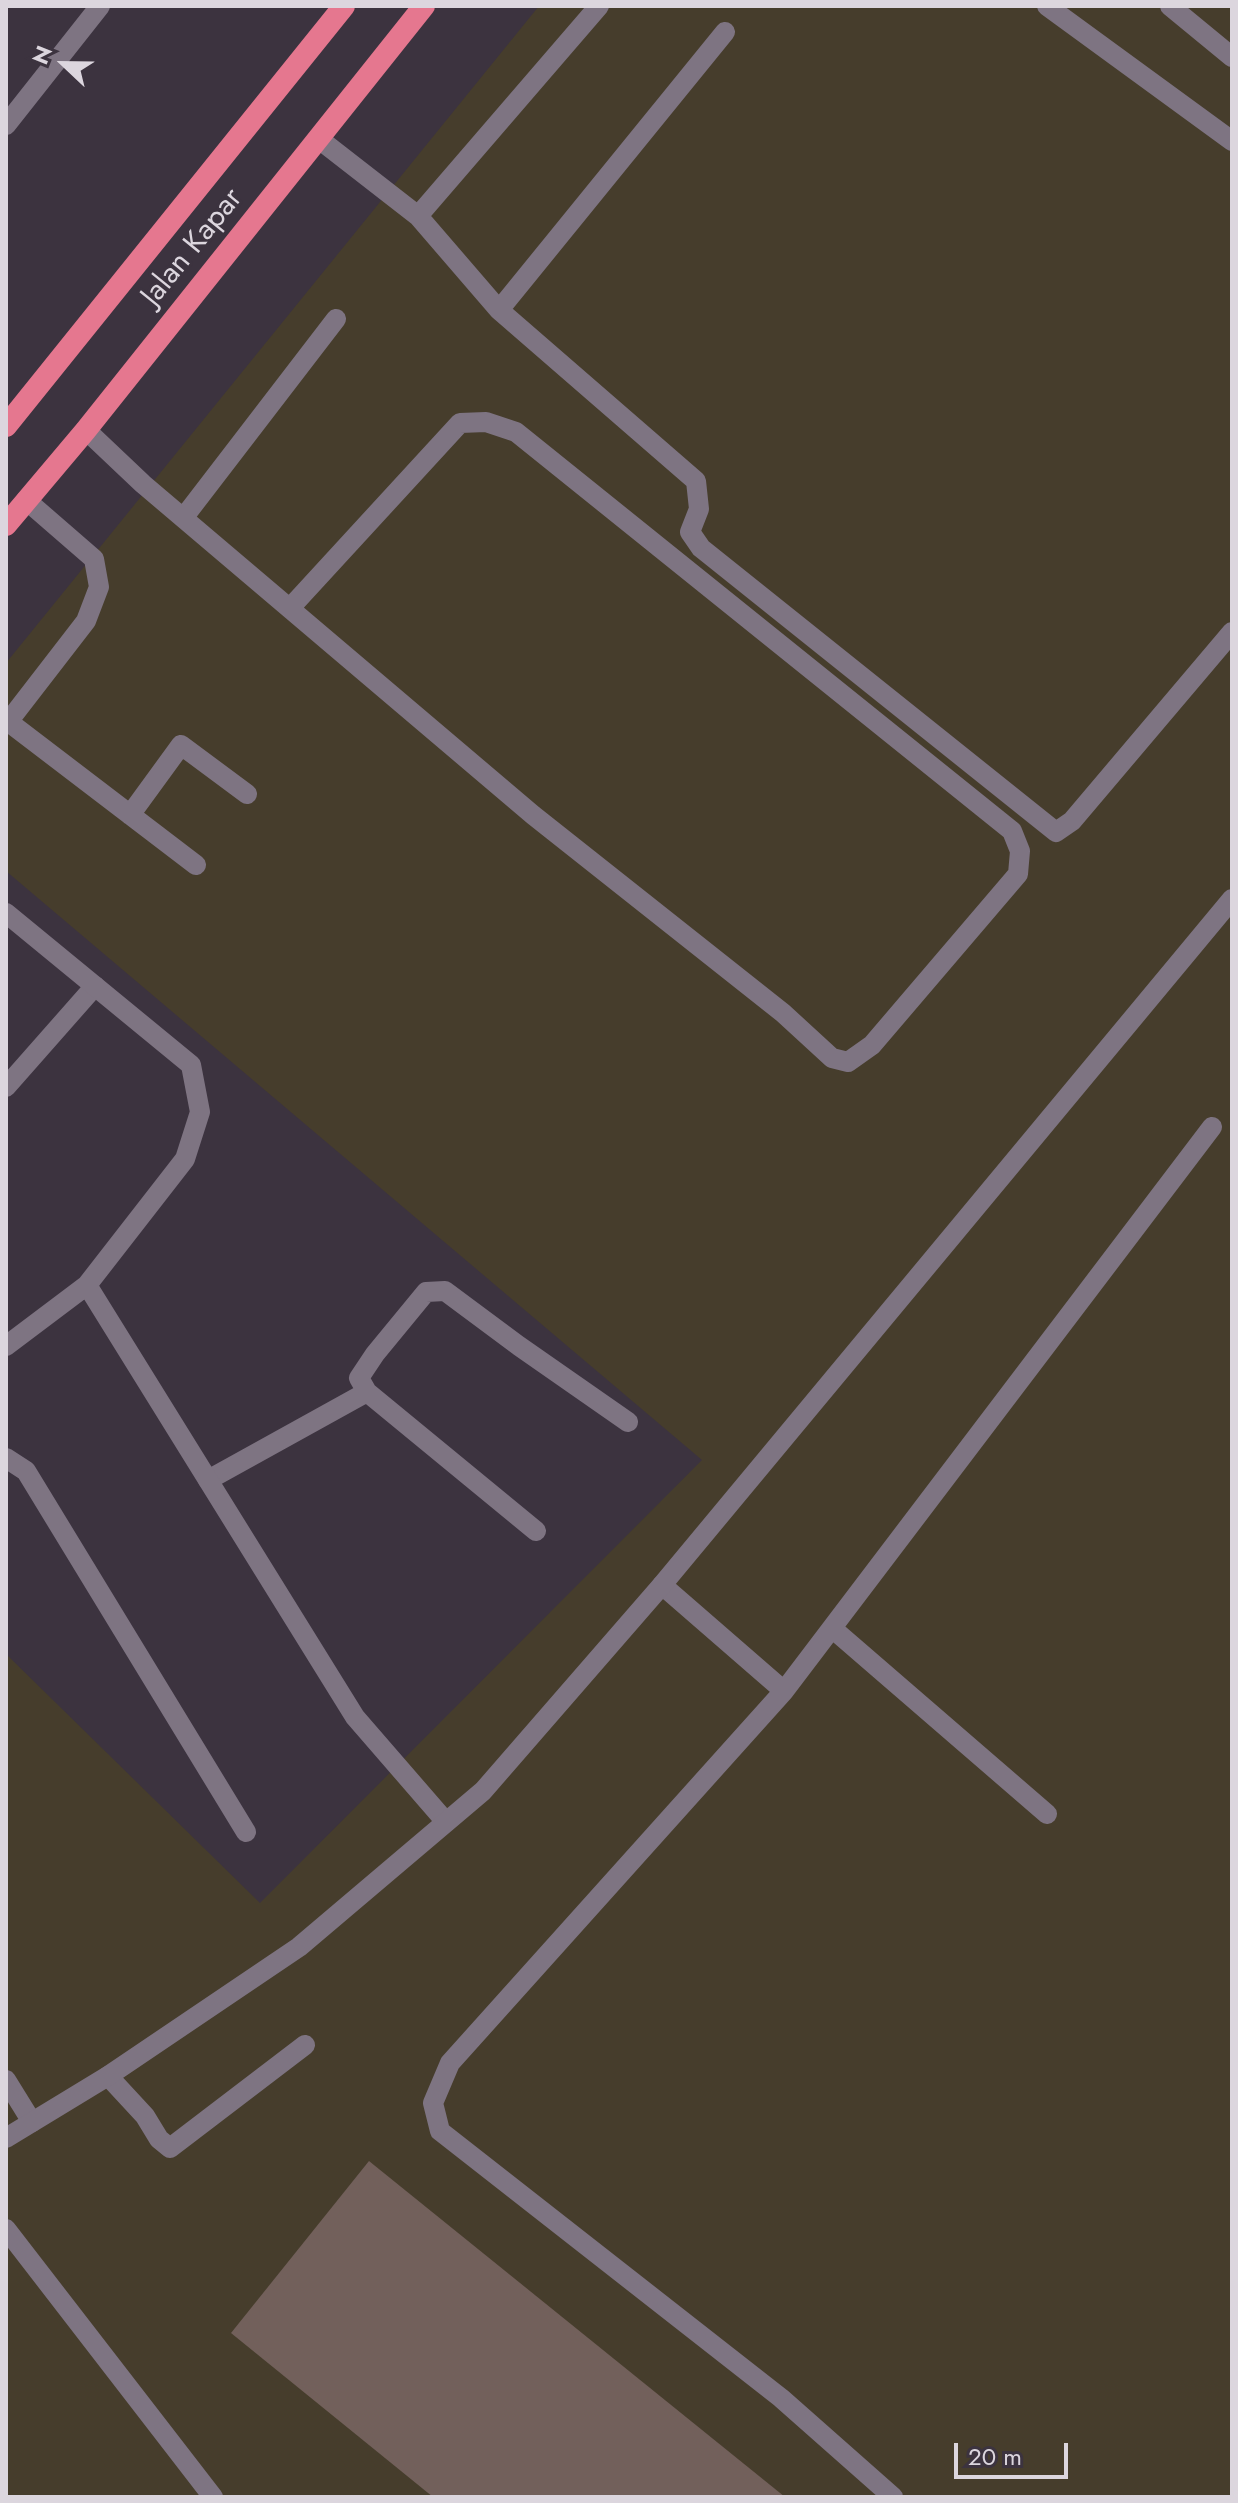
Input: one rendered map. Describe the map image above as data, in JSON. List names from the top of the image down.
{
  "streets": {
    "highway": ["Jalan Kapar"]
  },
  "scale_bar": "20 m",
  "north": "left"
}
